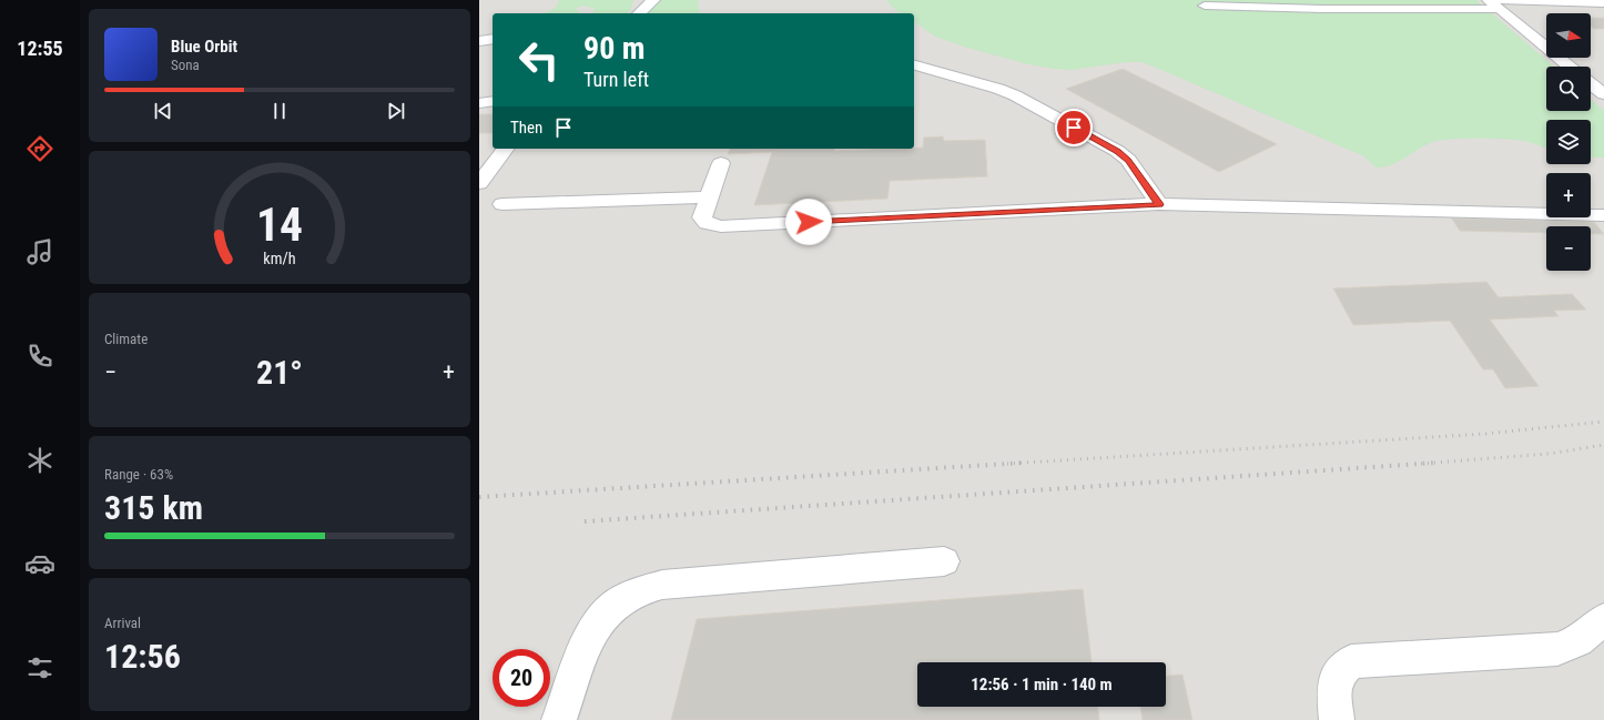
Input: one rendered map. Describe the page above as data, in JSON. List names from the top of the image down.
{
  "north": "right",
  "page": {
    "tabs": "12:55",
    "map_buttons": ["+", "−"],
    "turn": ["90 m", "Turn left"],
    "song": ["Blue Orbit", "Sona"],
    "then": "Then",
    "tile": [
      "Climate",
      ["Range · 63%", "315 km"],
      ["Arrival", "12:56"]
    ],
    "heat": ["−", "21°", "+"],
    "limit": "20",
    "trip": "12:56 · 1 min · 140 m",
    "gauge": ["14", "km/h"]
  }
}
